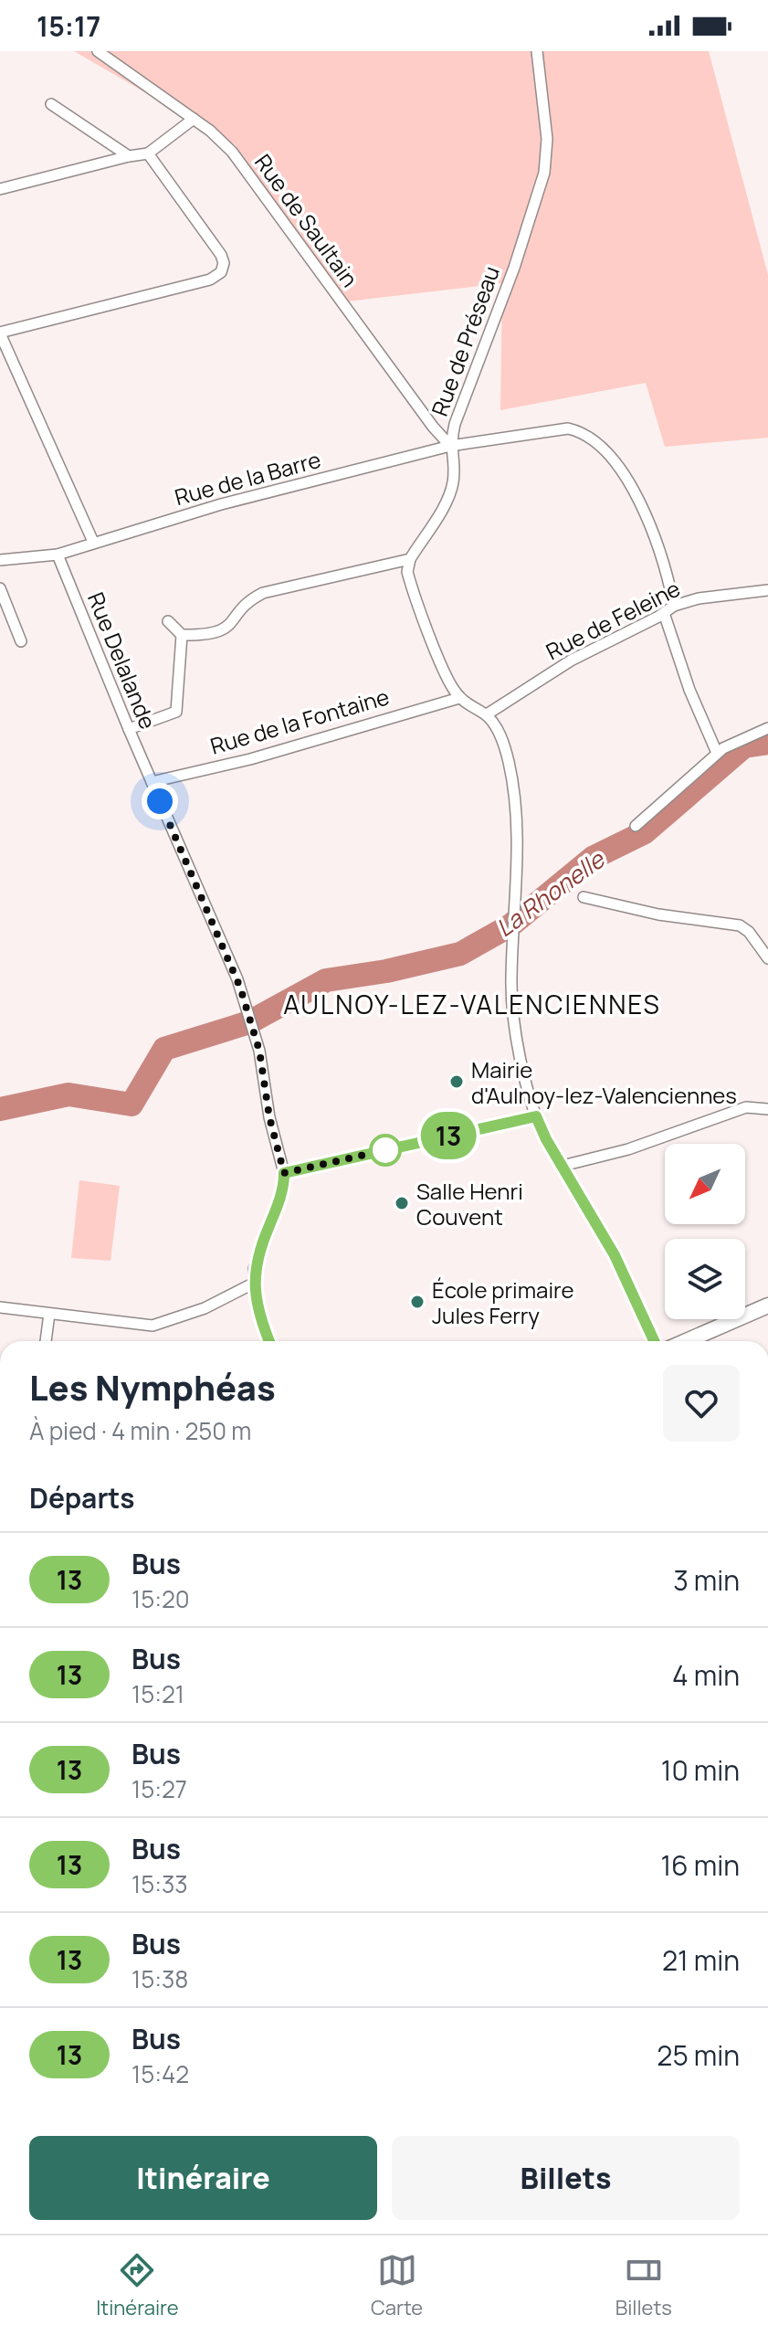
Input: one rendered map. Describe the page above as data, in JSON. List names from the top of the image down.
{
  "streets": {
    "street": [
      "Rue de Saultain",
      "Rue de Préseau",
      "Rue de la Barre",
      "Rue de Feleine",
      "Rue Delalande",
      "Rue de la Fontaine"
    ]
  },
  "crossings": [
    ["Rue de Saultain", "Rue de Préseau"],
    ["Rue de Saultain", "Rue de la Barre"],
    ["Rue de Préseau", "Rue de la Barre"],
    ["Rue de la Barre", "Rue de Feleine"],
    ["Rue de la Barre", "Rue Delalande"],
    ["Rue Delalande", "Rue de la Fontaine"]
  ],
  "districts": ["AULNOY-LEZ-VALENCIENNES"],
  "water": ["La Rhonelle"],
  "places": ["Mairie d'Aulnoy-lez-Valenciennes", "Salle Henri Couvent", "École primaire Jules Ferry"],
  "lines": ["bus line 13"],
  "north": "bottom left",
  "page": {
    "status": "15:17",
    "on_map": "13",
    "heading": [
      ["Les Nymphéas", "À pied · 4 min · 250 m"],
      "Départs"
    ],
    "list": [
      {
        "mark": "13",
        "name": "Bus",
        "note": "15:20",
        "value": "3 min"
      },
      {
        "mark": "13",
        "name": "Bus",
        "note": "15:21",
        "value": "4 min"
      },
      {
        "mark": "13",
        "name": "Bus",
        "note": "15:27",
        "value": "10 min"
      },
      {
        "mark": "13",
        "name": "Bus",
        "note": "15:33",
        "value": "16 min"
      },
      {
        "mark": "13",
        "name": "Bus",
        "note": "15:38",
        "value": "21 min"
      },
      {
        "mark": "13",
        "name": "Bus",
        "note": "15:42",
        "value": "25 min"
      }
    ],
    "buttons": ["Itinéraire", "Billets"],
    "tabs": ["Itinéraire", "Carte", "Billets"]
  }
}
